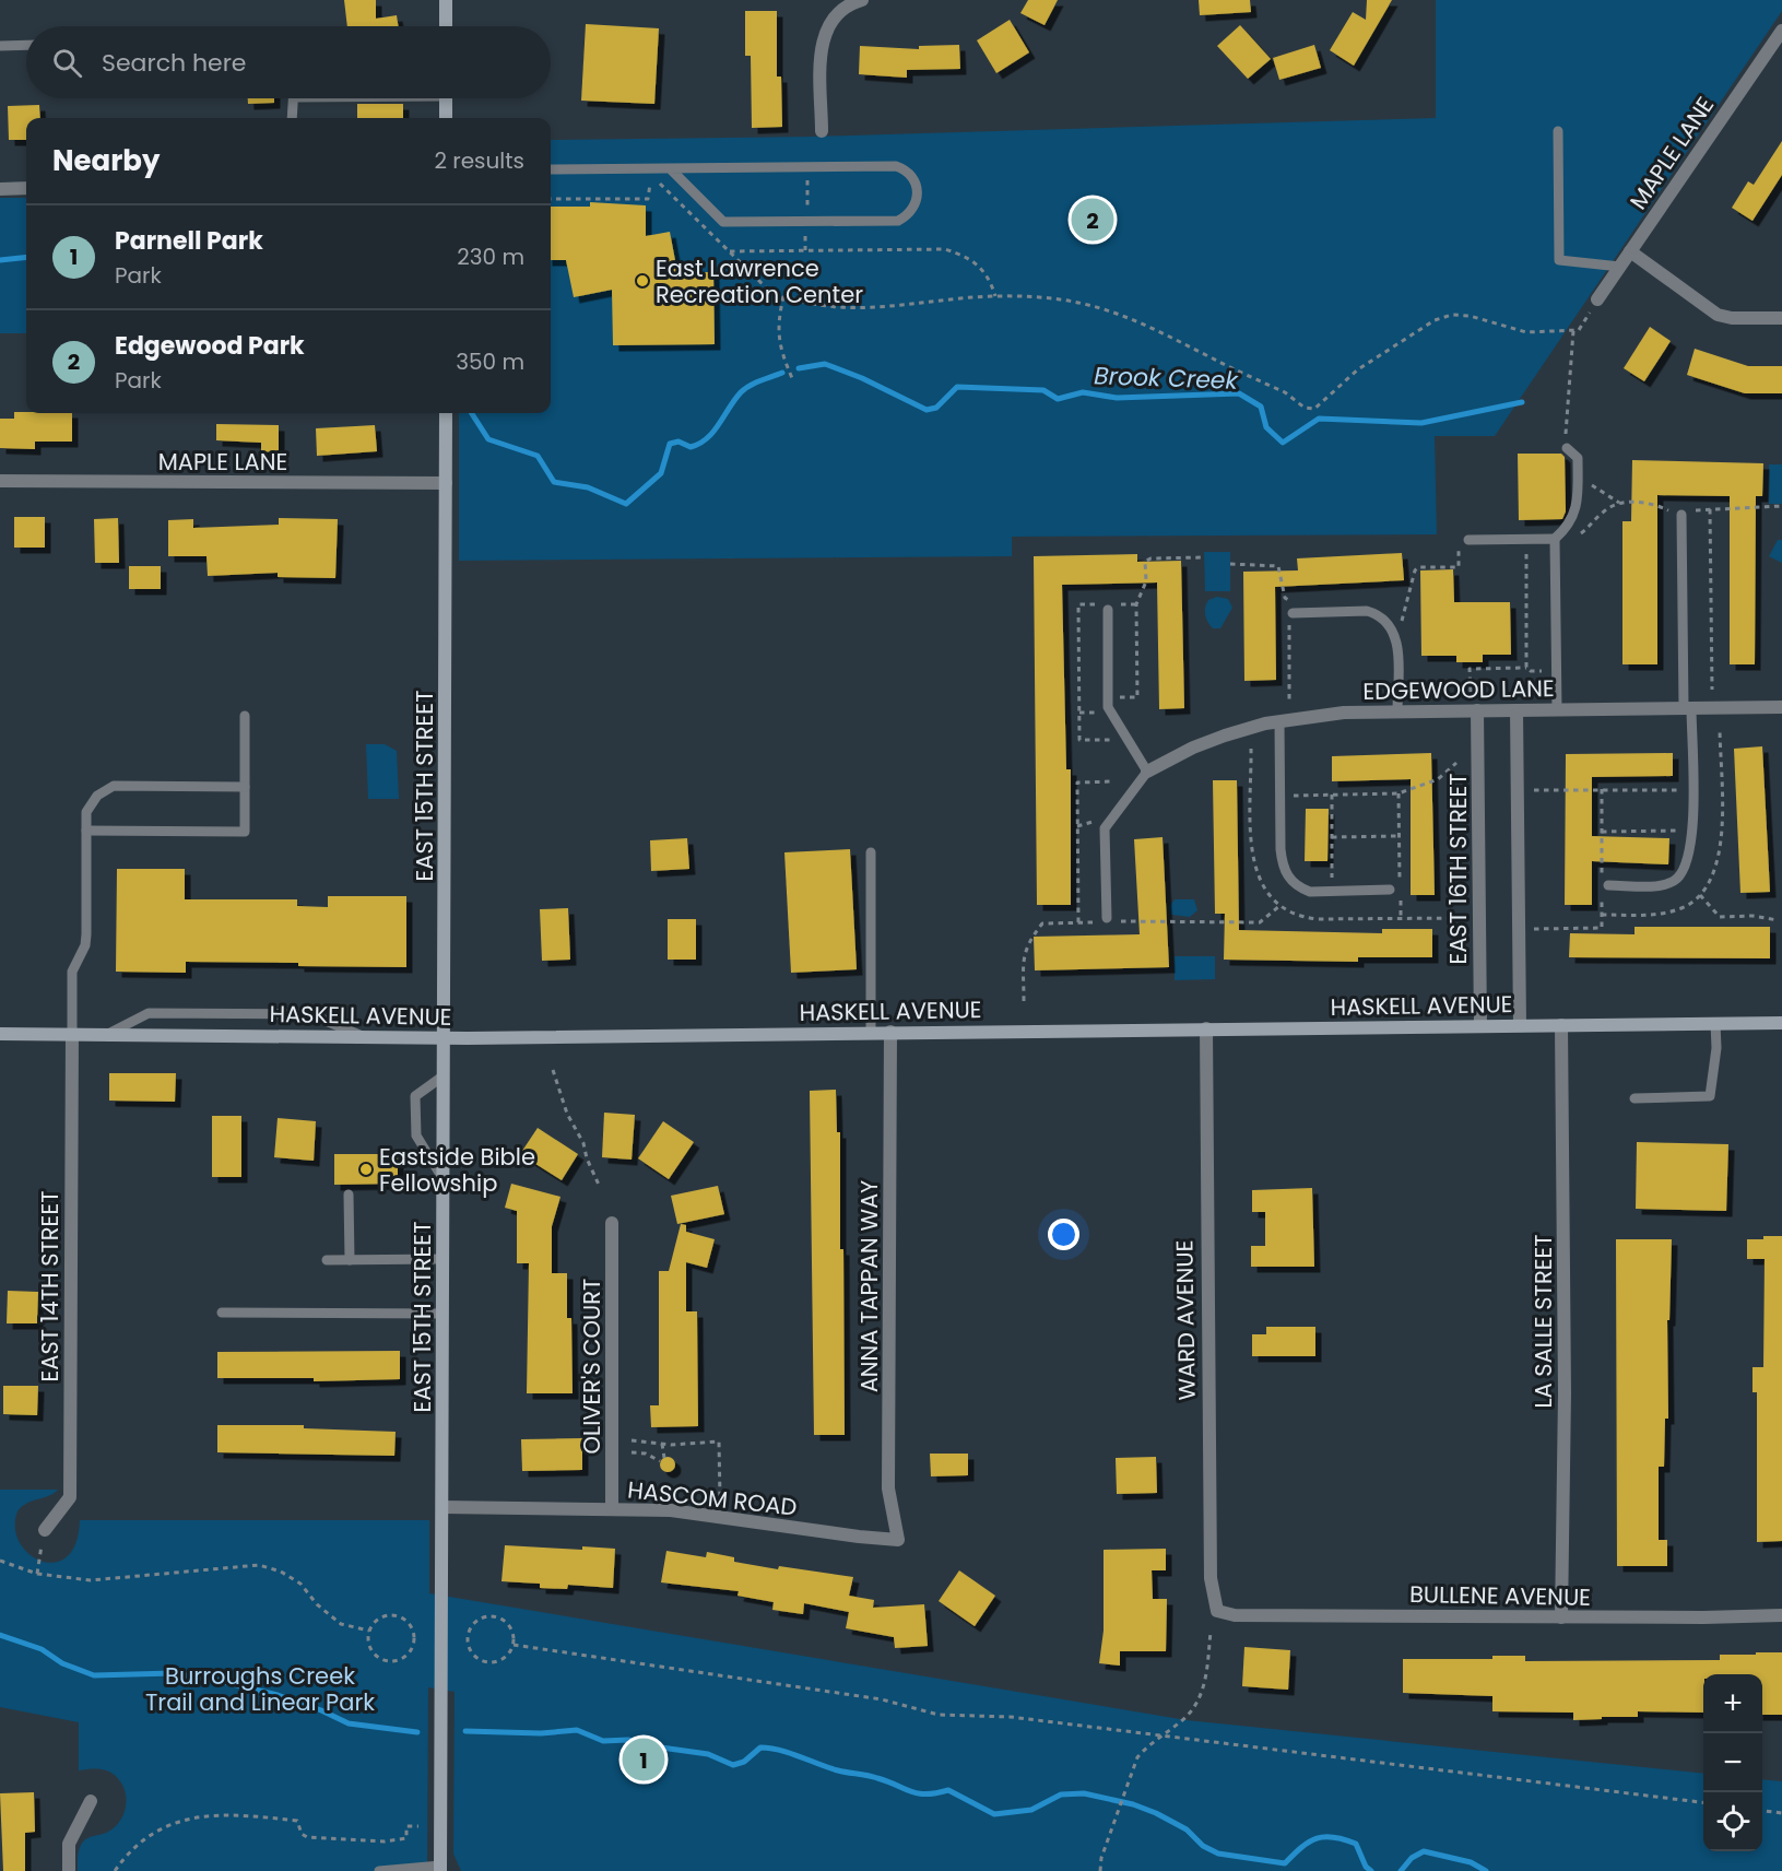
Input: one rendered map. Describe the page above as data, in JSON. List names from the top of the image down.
{
  "streets": {
    "main road": ["EAST 15TH STREET", "HASKELL AVENUE"],
    "street": [
      "MAPLE LANE",
      "EDGEWOOD LANE",
      "EAST 16TH STREET",
      "EAST 14TH STREET",
      "ANNA TAPPAN WAY",
      "WARD AVENUE",
      "LA SALLE STREET",
      "OLIVER'S COURT",
      "HASCOM ROAD",
      "BULLENE AVENUE"
    ]
  },
  "crossings": [
    ["MAPLE LANE", "EAST 15TH STREET"],
    ["EDGEWOOD LANE", "EAST 16TH STREET"],
    ["EAST 15TH STREET", "HASKELL AVENUE"],
    ["EAST 15TH STREET", "HASCOM ROAD"],
    ["EAST 16TH STREET", "HASKELL AVENUE"],
    ["HASKELL AVENUE", "EAST 14TH STREET"],
    ["HASKELL AVENUE", "ANNA TAPPAN WAY"],
    ["HASKELL AVENUE", "WARD AVENUE"],
    ["HASKELL AVENUE", "LA SALLE STREET"],
    ["ANNA TAPPAN WAY", "HASCOM ROAD"],
    ["WARD AVENUE", "BULLENE AVENUE"],
    ["LA SALLE STREET", "BULLENE AVENUE"],
    ["OLIVER'S COURT", "HASCOM ROAD"]
  ],
  "water": ["Brook Creek"],
  "parks": ["Burroughs Creek Trail and Linear Park"],
  "places": ["East Lawrence Recreation Center", "Eastside Bible Fellowship"],
  "page": {
    "search": "Search here",
    "heading": ["Nearby", "2 results"],
    "pins": ["2", "1"],
    "list": [
      {
        "mark": "1",
        "name": "Parnell Park",
        "note": "Park",
        "value": "230 m"
      },
      {
        "mark": "2",
        "name": "Edgewood Park",
        "note": "Park",
        "value": "350 m"
      }
    ],
    "map_buttons": ["+", "−"]
  }
}
